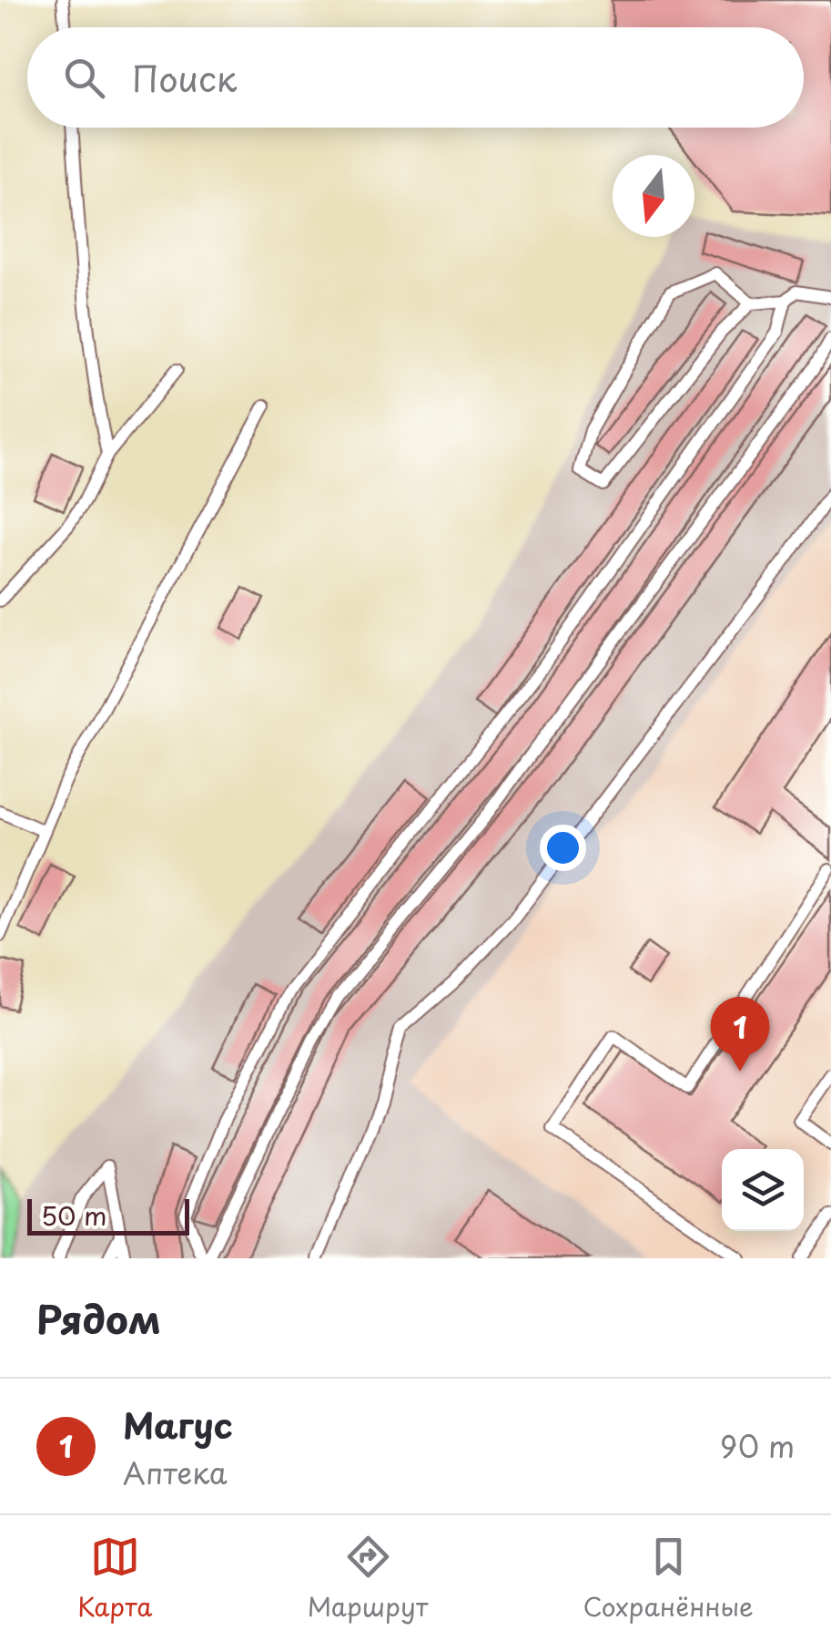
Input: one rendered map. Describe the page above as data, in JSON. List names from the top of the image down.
{
  "scale_bar": "50 m",
  "north": "bottom",
  "page": {
    "search": "Поиск",
    "pins": "1",
    "scale": "50 m",
    "heading": "Рядом",
    "list": [
      {
        "mark": "1",
        "name": "Магус",
        "note": "Аптека",
        "value": "90 m"
      }
    ],
    "nav": ["Карта", "Маршрут", "Сохранённые"]
  }
}
